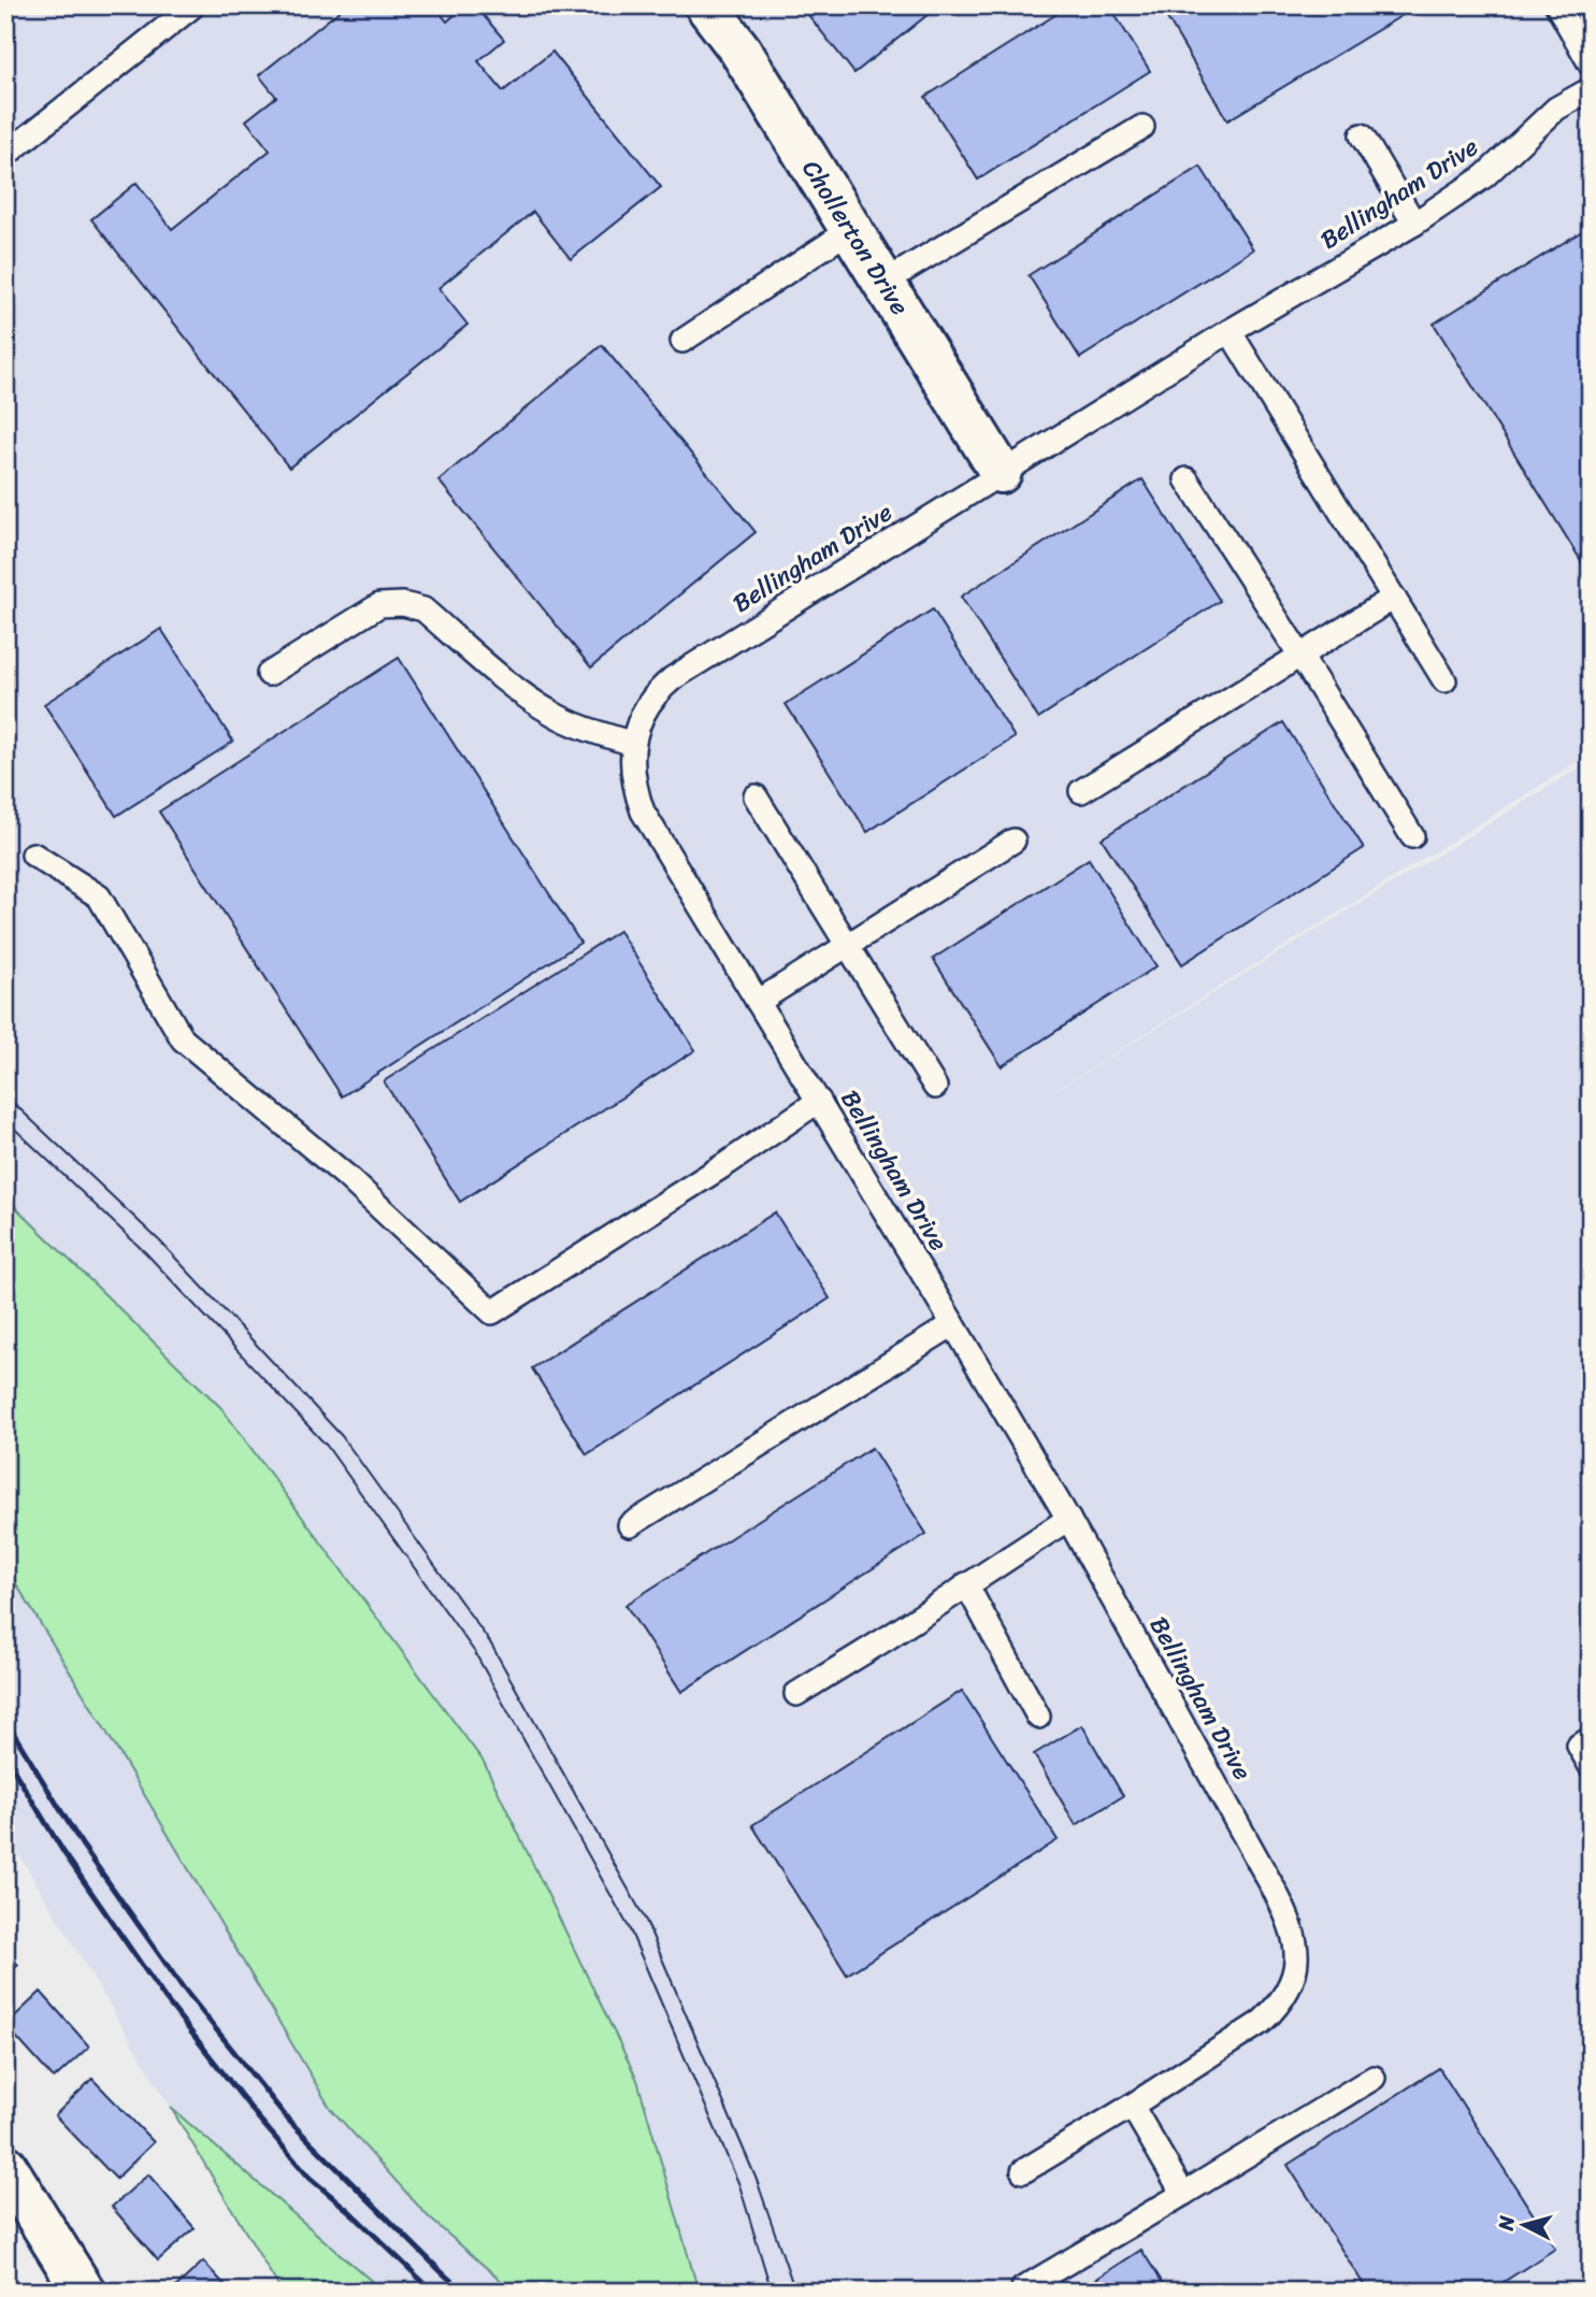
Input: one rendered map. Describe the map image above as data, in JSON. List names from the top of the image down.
{
  "streets": {
    "street": ["Chollerton Drive"],
    "lane": ["Bellingham Drive"]
  },
  "crossings": [
    ["Bellingham Drive", "Chollerton Drive"]
  ],
  "north": "left"
}
